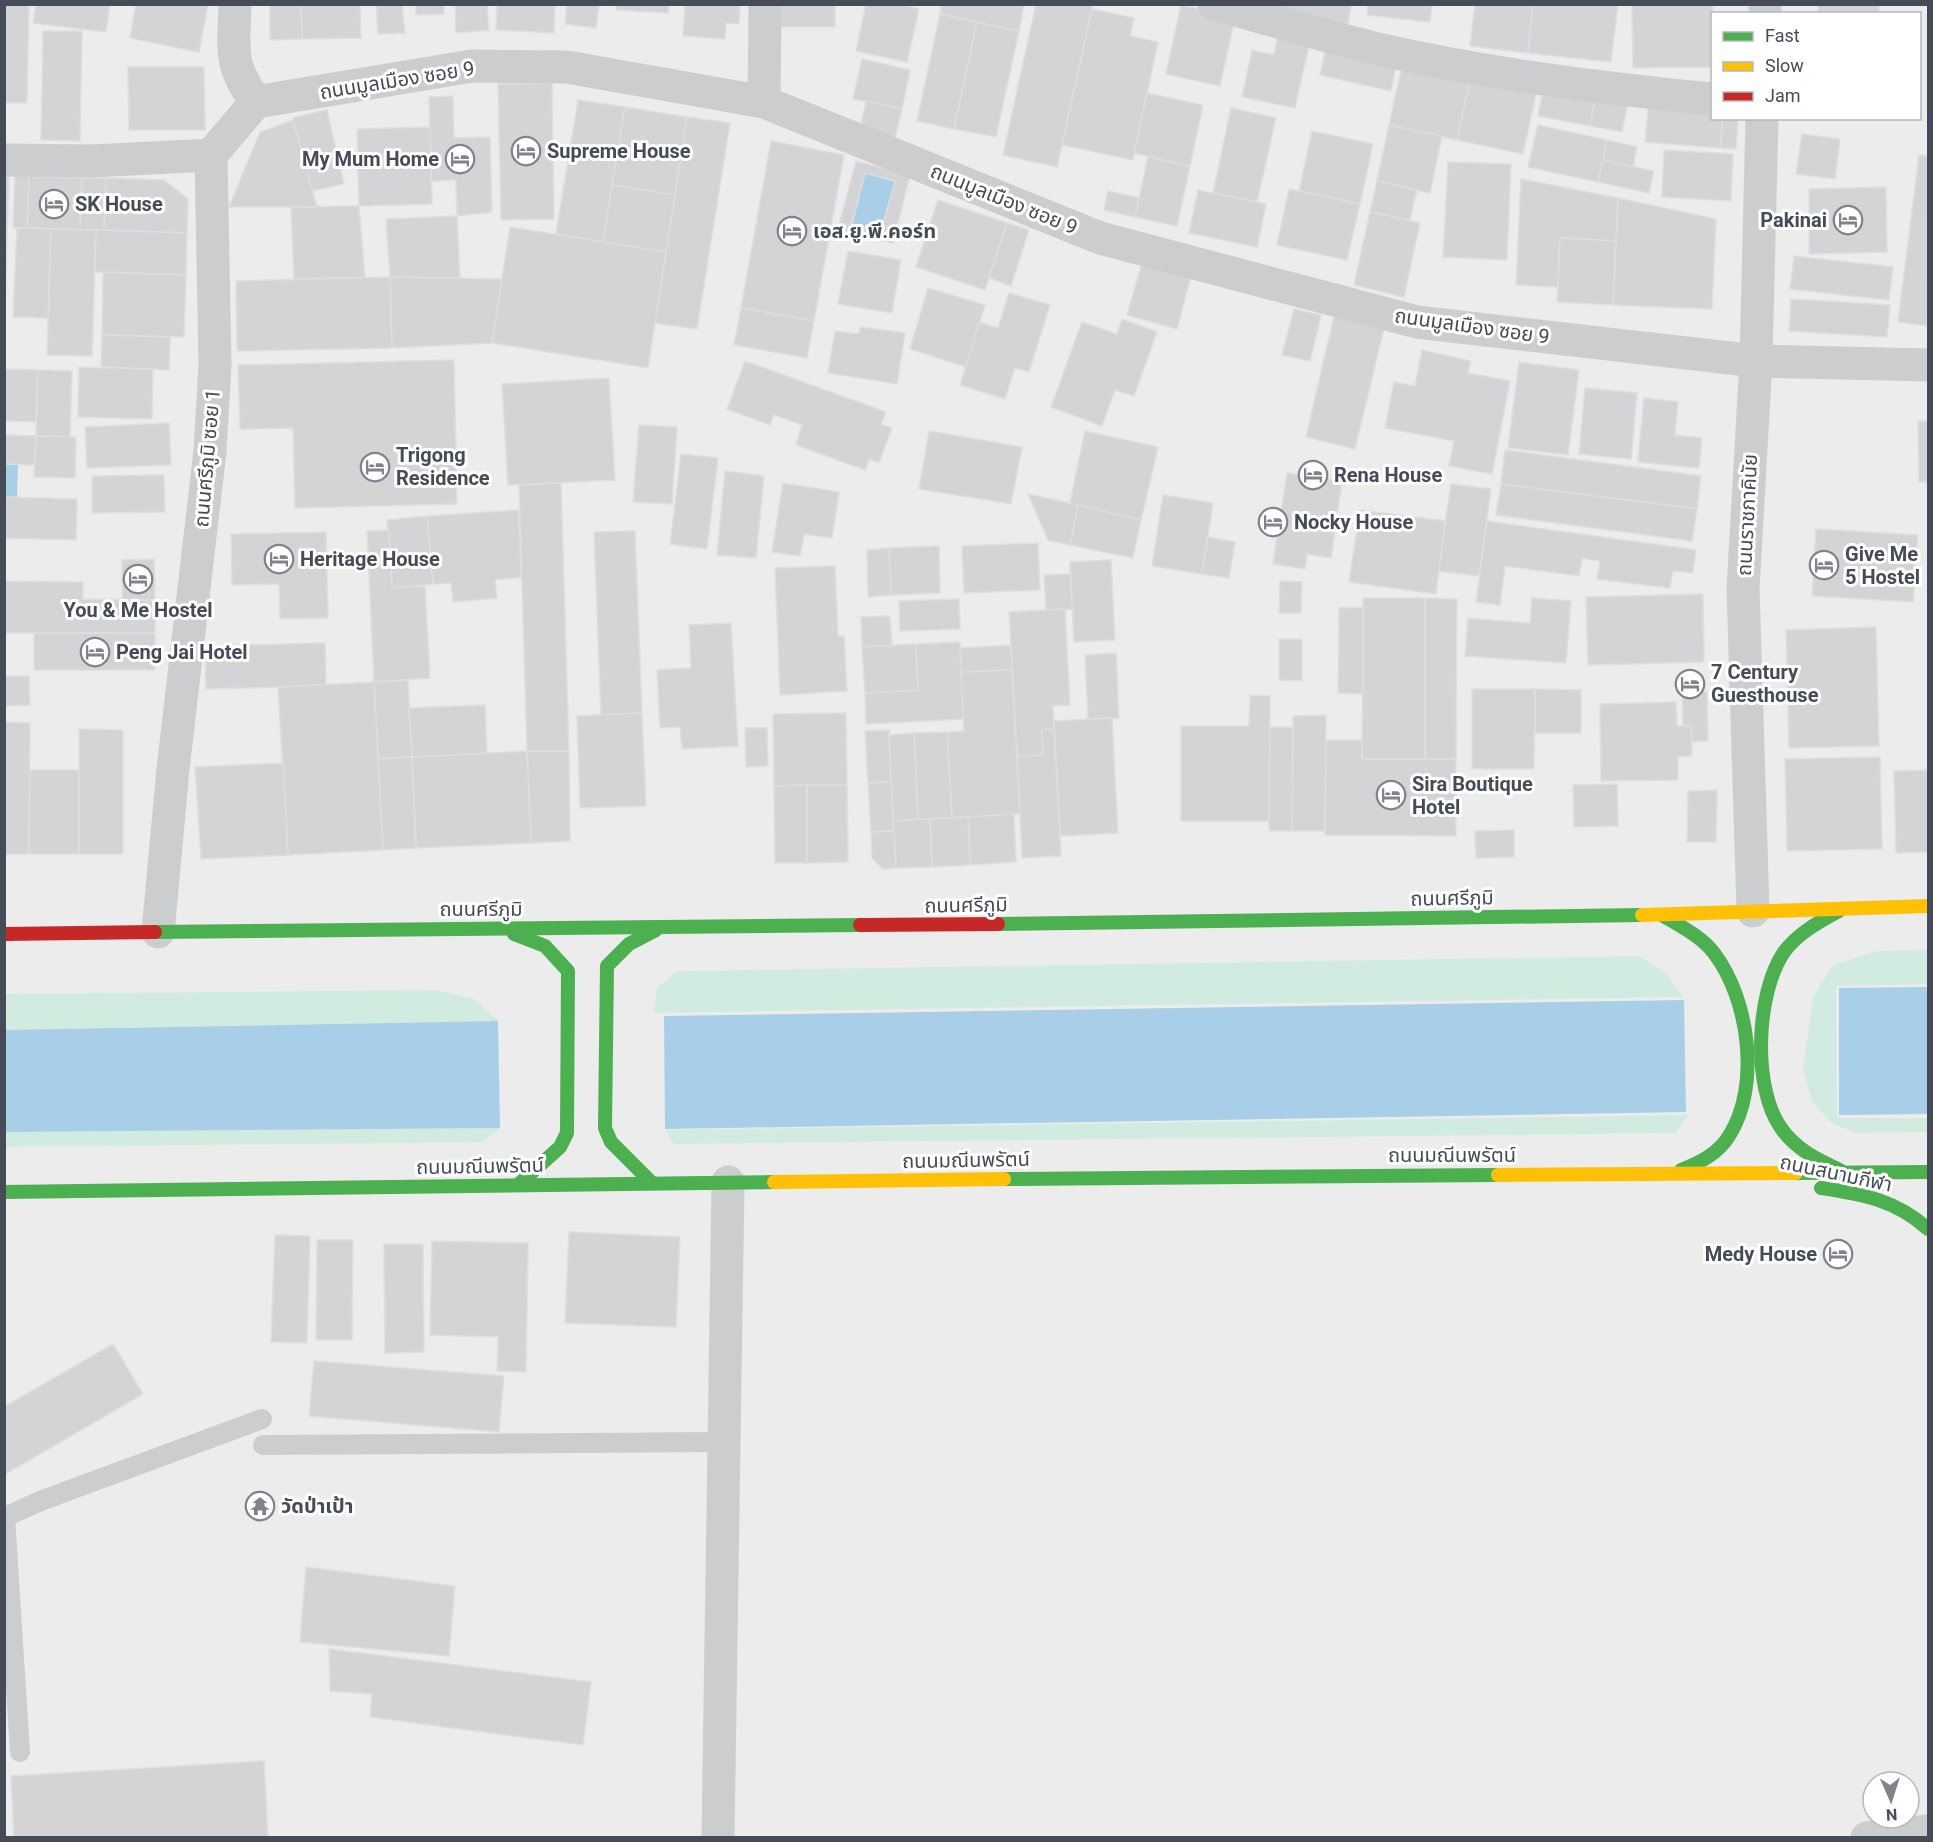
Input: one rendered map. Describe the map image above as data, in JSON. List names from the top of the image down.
{
  "streets": {
    "main road": ["ถนนศรีภูมิ", "ถนนมณีนพรัตน์", "ถนนสนามกีฬา"],
    "street": ["ถนนมูลเมือง ซอย 9", "ถนนศรีภูมิ ซอย 1", "ถนนราชภาคินัย"]
  },
  "crossings": [
    ["ถนนมูลเมือง ซอย 9", "ถนนราชภาคินัย"],
    ["ถนนศรีภูมิ ซอย 1", "ถนนศรีภูมิ"],
    ["ถนนราชภาคินัย", "ถนนศรีภูมิ"],
    ["ถนนมณีนพรัตน์", "ถนนสนามกีฬา"]
  ],
  "places": {
    "hotel": [
      "Supreme House",
      "My Mum Home",
      "SK House",
      "Pakinai",
      "เอส.ยู.พี.คอร์ท",
      "Trigong Residence",
      "Rena House",
      "Nocky House",
      "Heritage House",
      "Give Me 5 Hostel",
      "You & Me Hostel",
      "Peng Jai Hotel",
      "7 Century Guesthouse",
      "Sira Boutique Hotel",
      "Medy House"
    ],
    "temple": ["วัดป่าเป้า"]
  },
  "legend": ["Fast", "Slow", "Jam"],
  "north": "bottom"
}
